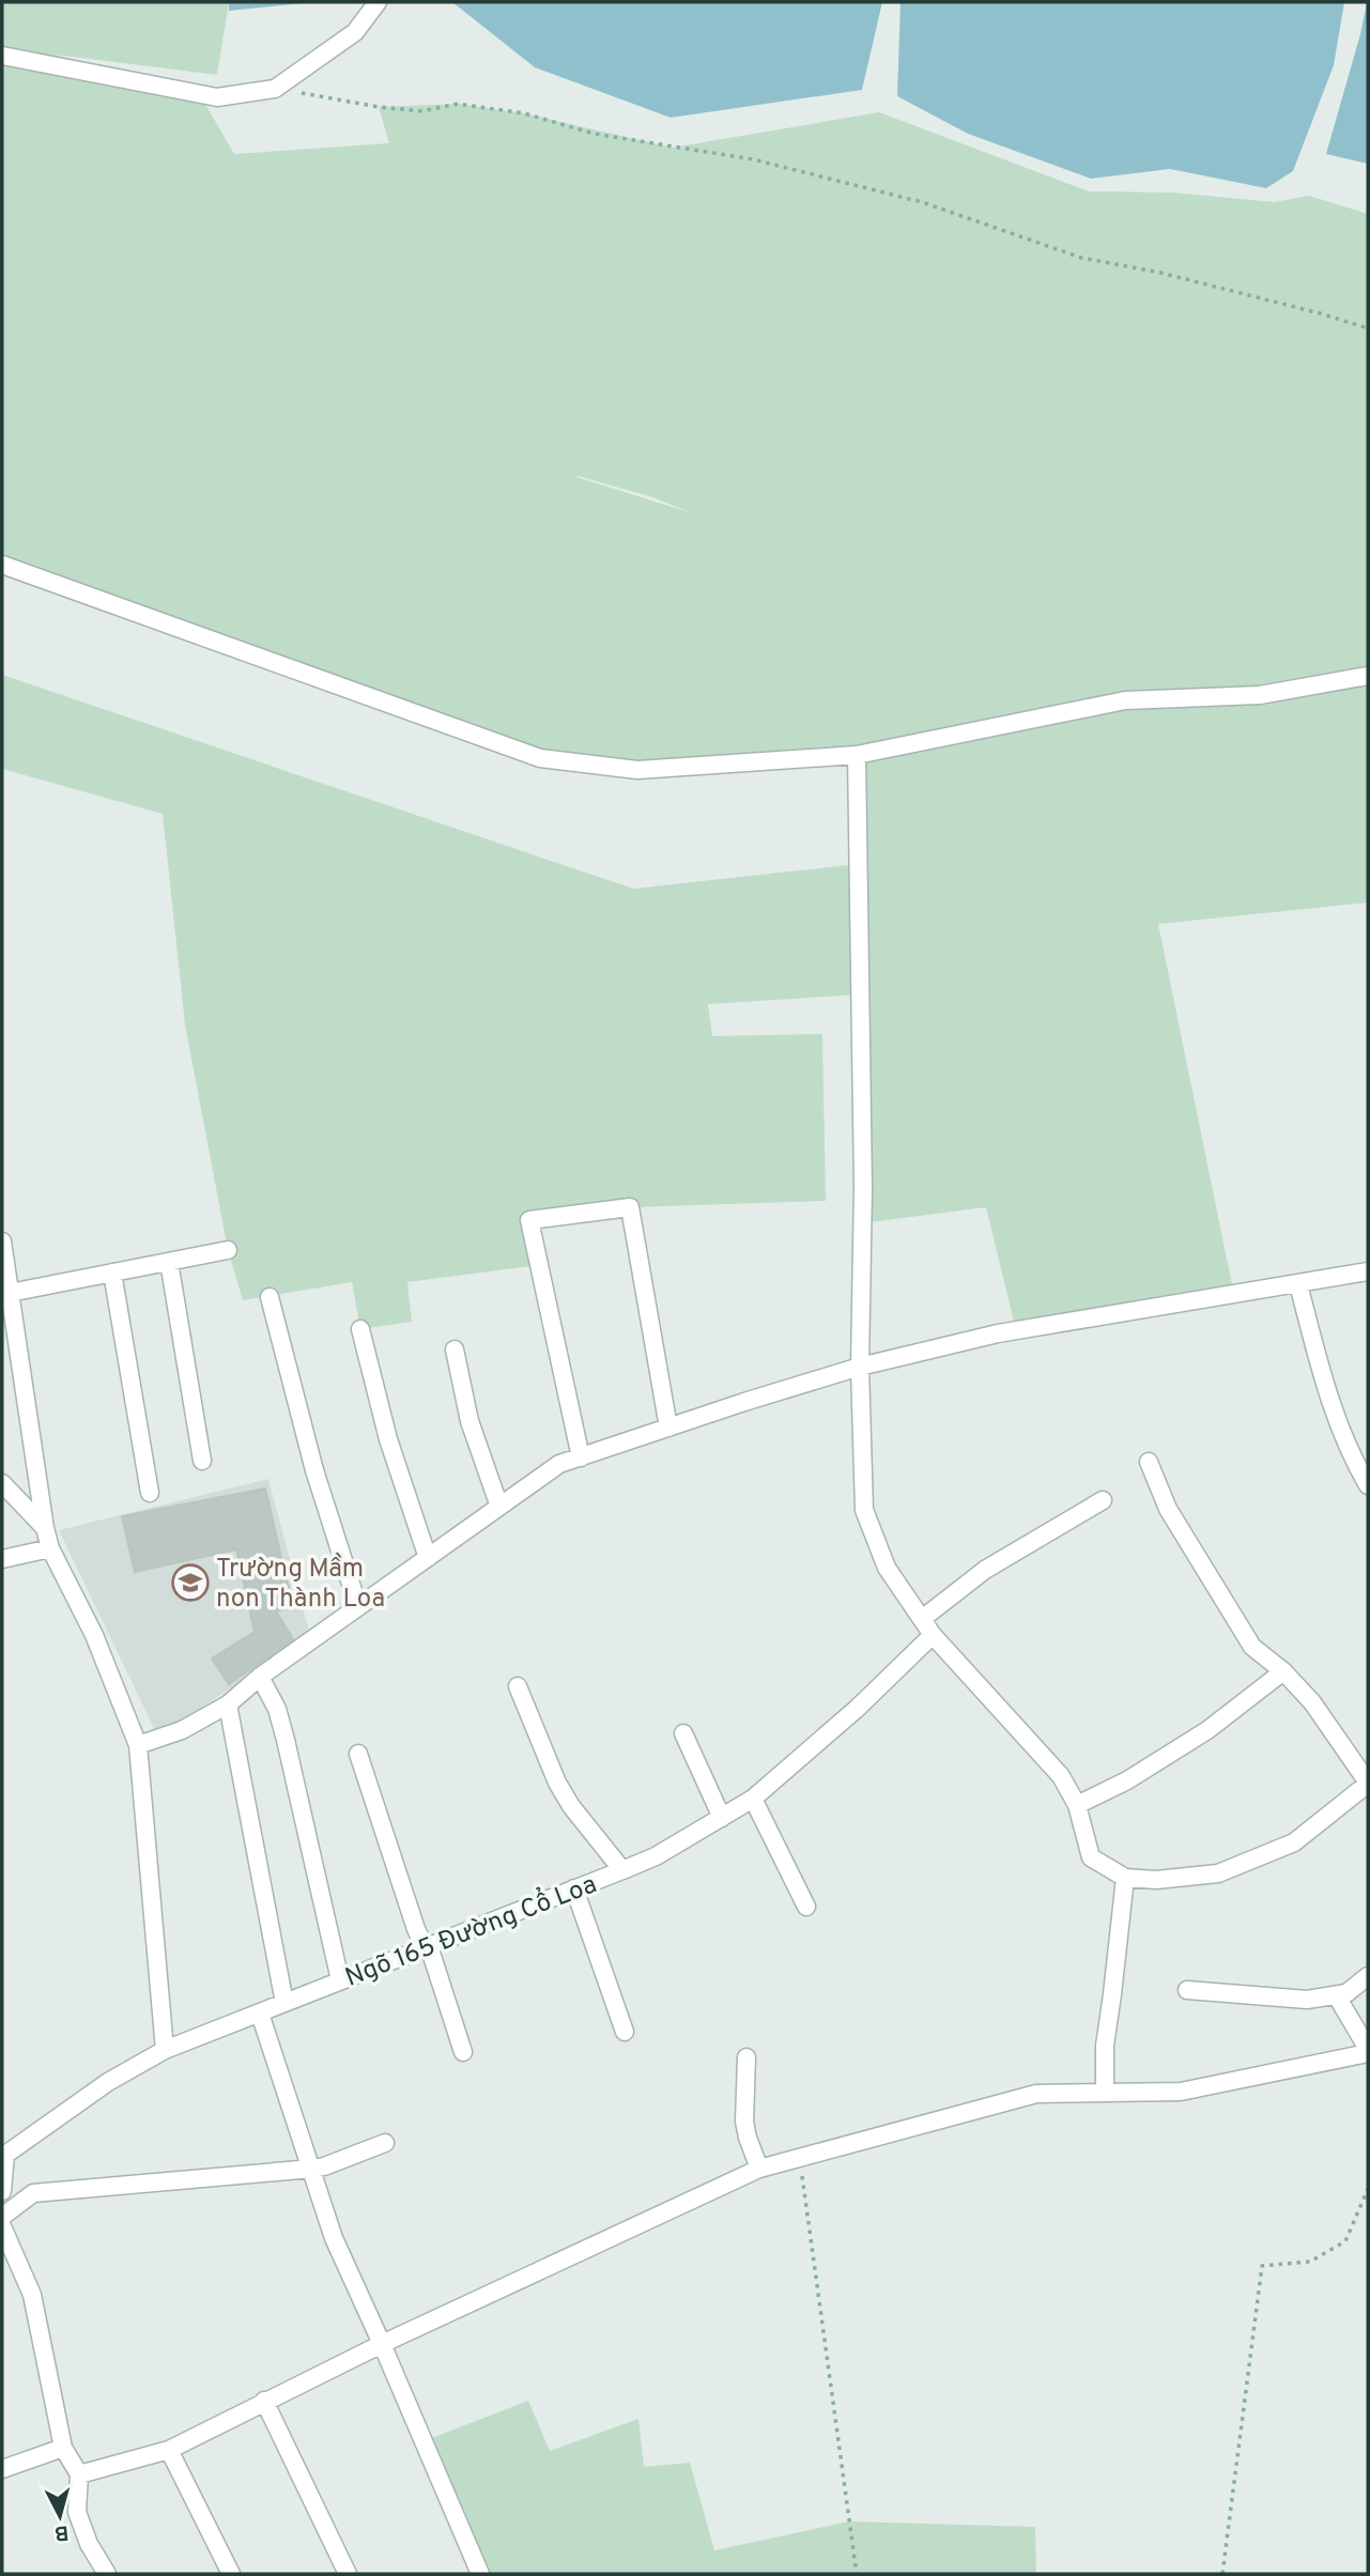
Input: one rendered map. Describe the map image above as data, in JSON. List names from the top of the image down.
{
  "streets": {
    "street": ["Ngõ 165 Đường Cổ Loa"]
  },
  "places": {
    "school or university": ["Trường Mầm non Thành Loa"]
  },
  "north": "bottom"
}
